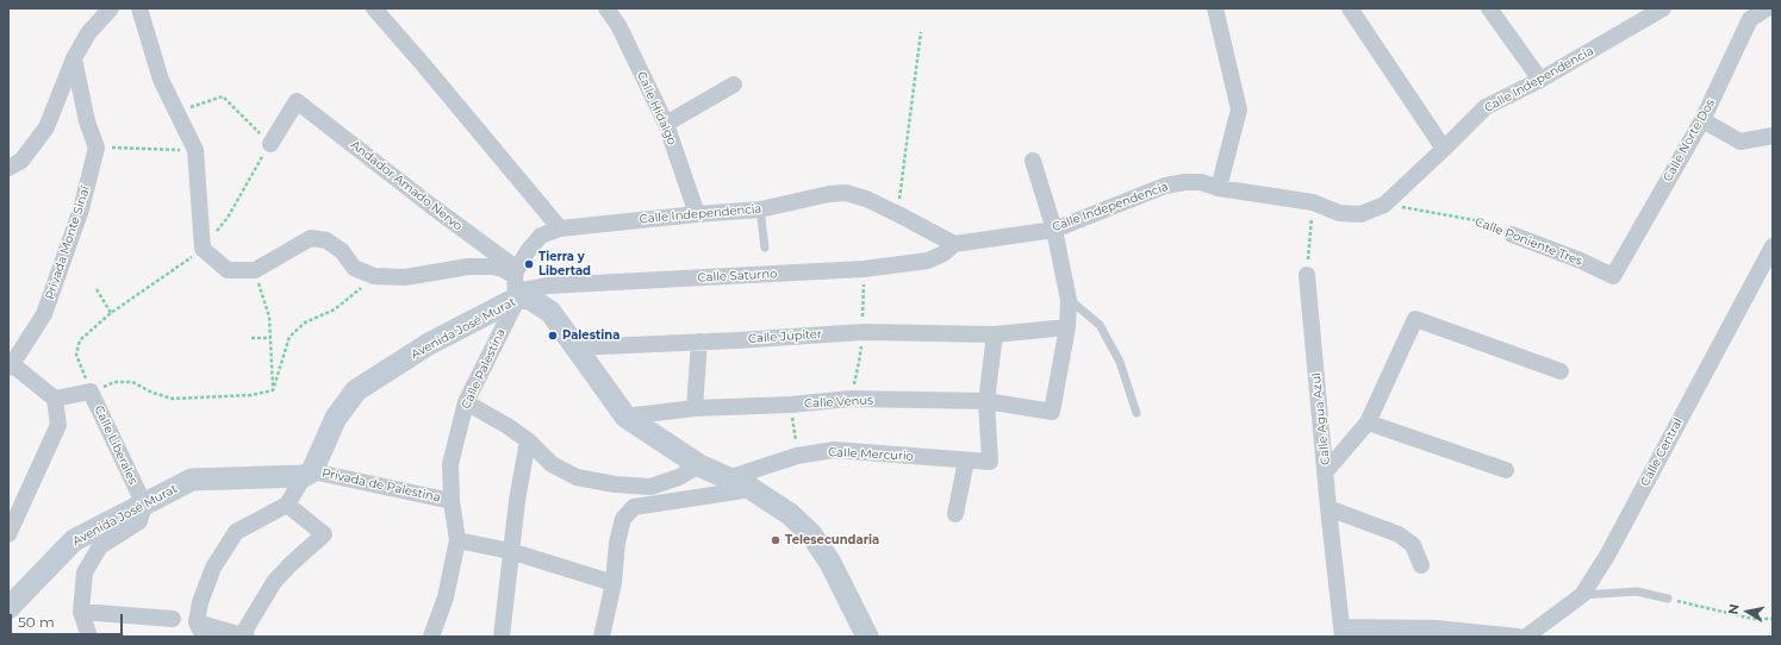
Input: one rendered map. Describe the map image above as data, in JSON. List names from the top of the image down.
{
  "streets": {
    "street": [
      "Calle Independencia",
      "Calle Hidalgo",
      "Calle Norte Dos",
      "Andador Amado Nervo",
      "Calle Poniente Tres",
      "Privada Monte Sinaí",
      "Calle Saturno",
      "Avenida José Murat",
      "Calle Júpiter",
      "Calle Palestina",
      "Calle Venus",
      "Calle Agua Azul",
      "Calle Liberales",
      "Calle Central",
      "Calle Mercurio",
      "Privada de Palestina"
    ]
  },
  "crossings": [
    ["Calle Independencia", "Calle Hidalgo"],
    ["Calle Independencia", "Andador Amado Nervo"],
    ["Calle Independencia", "Calle Poniente Tres"],
    ["Calle Independencia", "Calle Saturno"],
    ["Calle Independencia", "Avenida José Murat"],
    ["Calle Independencia", "Calle Palestina"],
    ["Calle Norte Dos", "Calle Poniente Tres"],
    ["Andador Amado Nervo", "Calle Saturno"],
    ["Andador Amado Nervo", "Avenida José Murat"],
    ["Andador Amado Nervo", "Calle Palestina"],
    ["Calle Saturno", "Avenida José Murat"],
    ["Calle Saturno", "Calle Palestina"],
    ["Avenida José Murat", "Calle Júpiter"],
    ["Avenida José Murat", "Calle Palestina"],
    ["Avenida José Murat", "Calle Venus"],
    ["Avenida José Murat", "Calle Liberales"],
    ["Avenida José Murat", "Calle Mercurio"],
    ["Avenida José Murat", "Privada de Palestina"],
    ["Calle Júpiter", "Calle Venus"],
    ["Calle Palestina", "Privada de Palestina"],
    ["Calle Venus", "Calle Mercurio"]
  ],
  "places": ["Tierra y Libertad", "Palestina", "Telesecundaria"],
  "scale_bar": "50 m",
  "north": "left"
}
